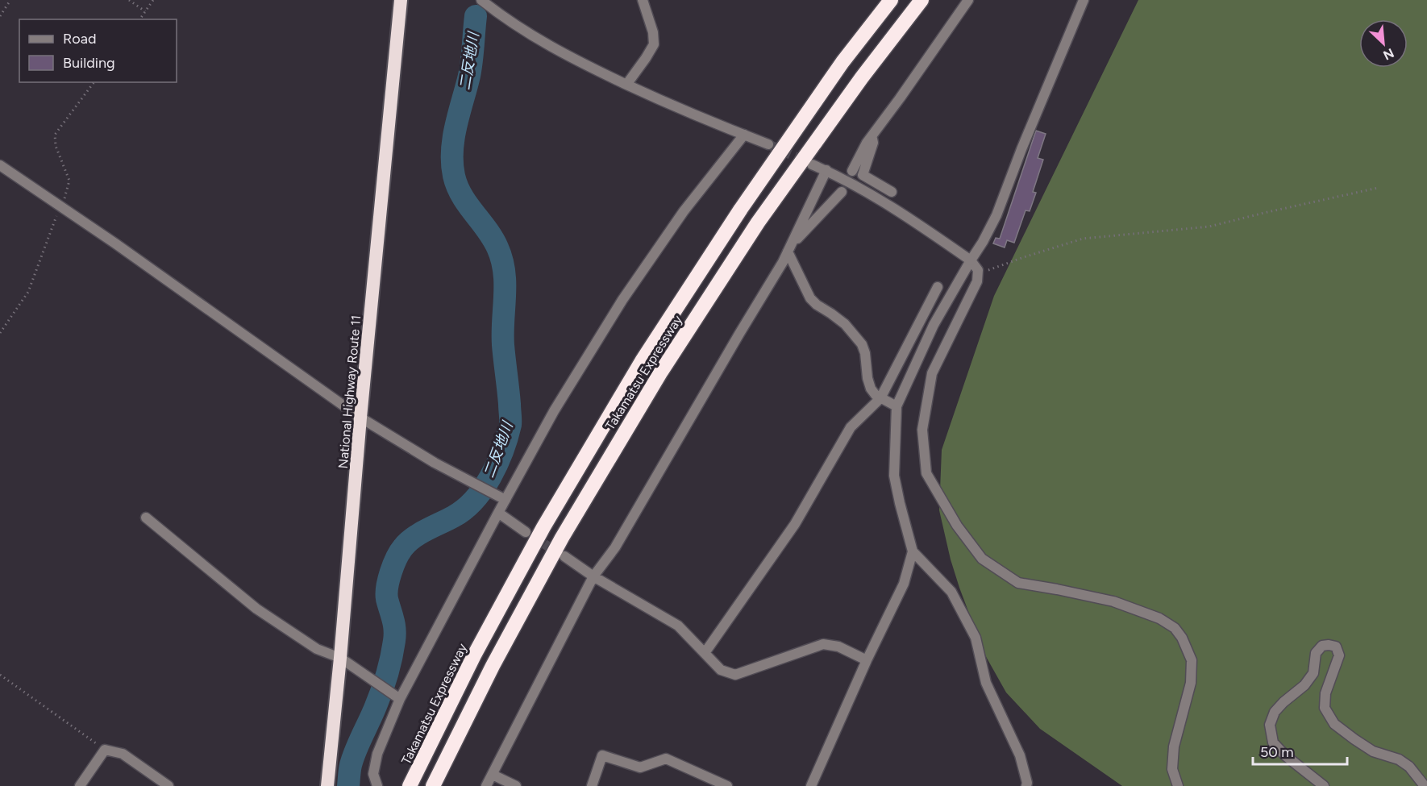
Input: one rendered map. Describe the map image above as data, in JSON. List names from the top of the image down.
{
  "streets": {
    "highway": ["Takamatsu Expressway", "National Highway Route 11"]
  },
  "water": ["二反地川"],
  "legend": ["Road", "Building"],
  "scale_bar": "50 m",
  "north": "bottom right"
}
